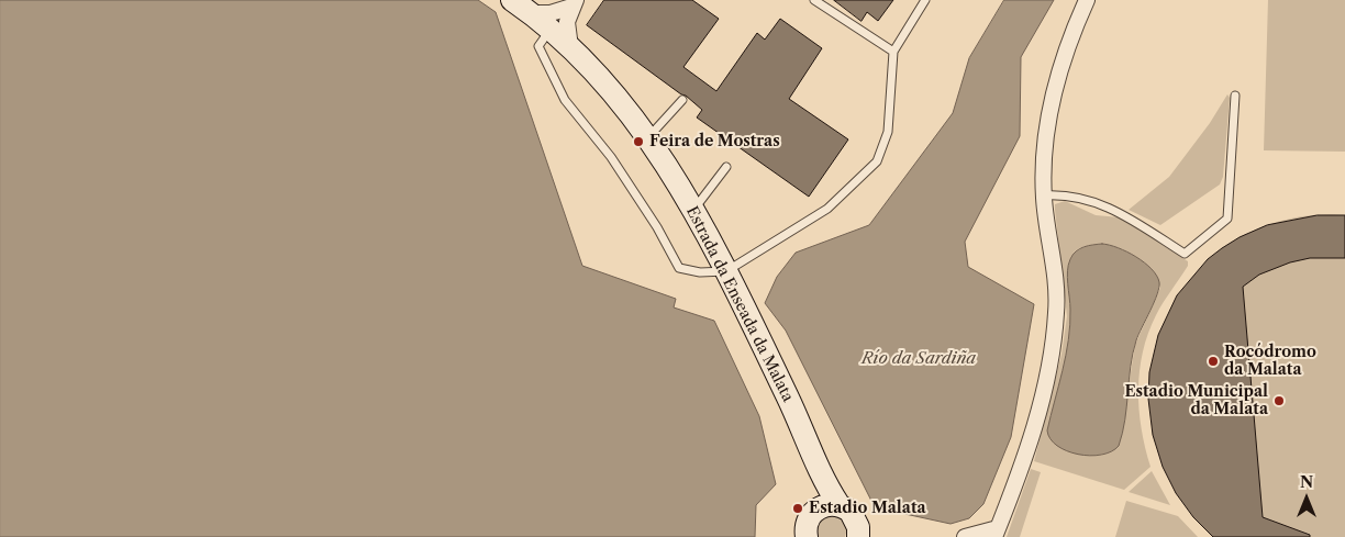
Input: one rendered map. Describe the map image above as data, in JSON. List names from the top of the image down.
{
  "streets": {
    "main road": ["Estrada da Enseada da Malata"]
  },
  "water": ["Río da Sardiña"],
  "places": [
    "Feira de Mostras",
    "Rocódromo da Malata",
    "Estadio Municipal da Malata",
    "Estadio Malata"
  ],
  "north": "top"
}
